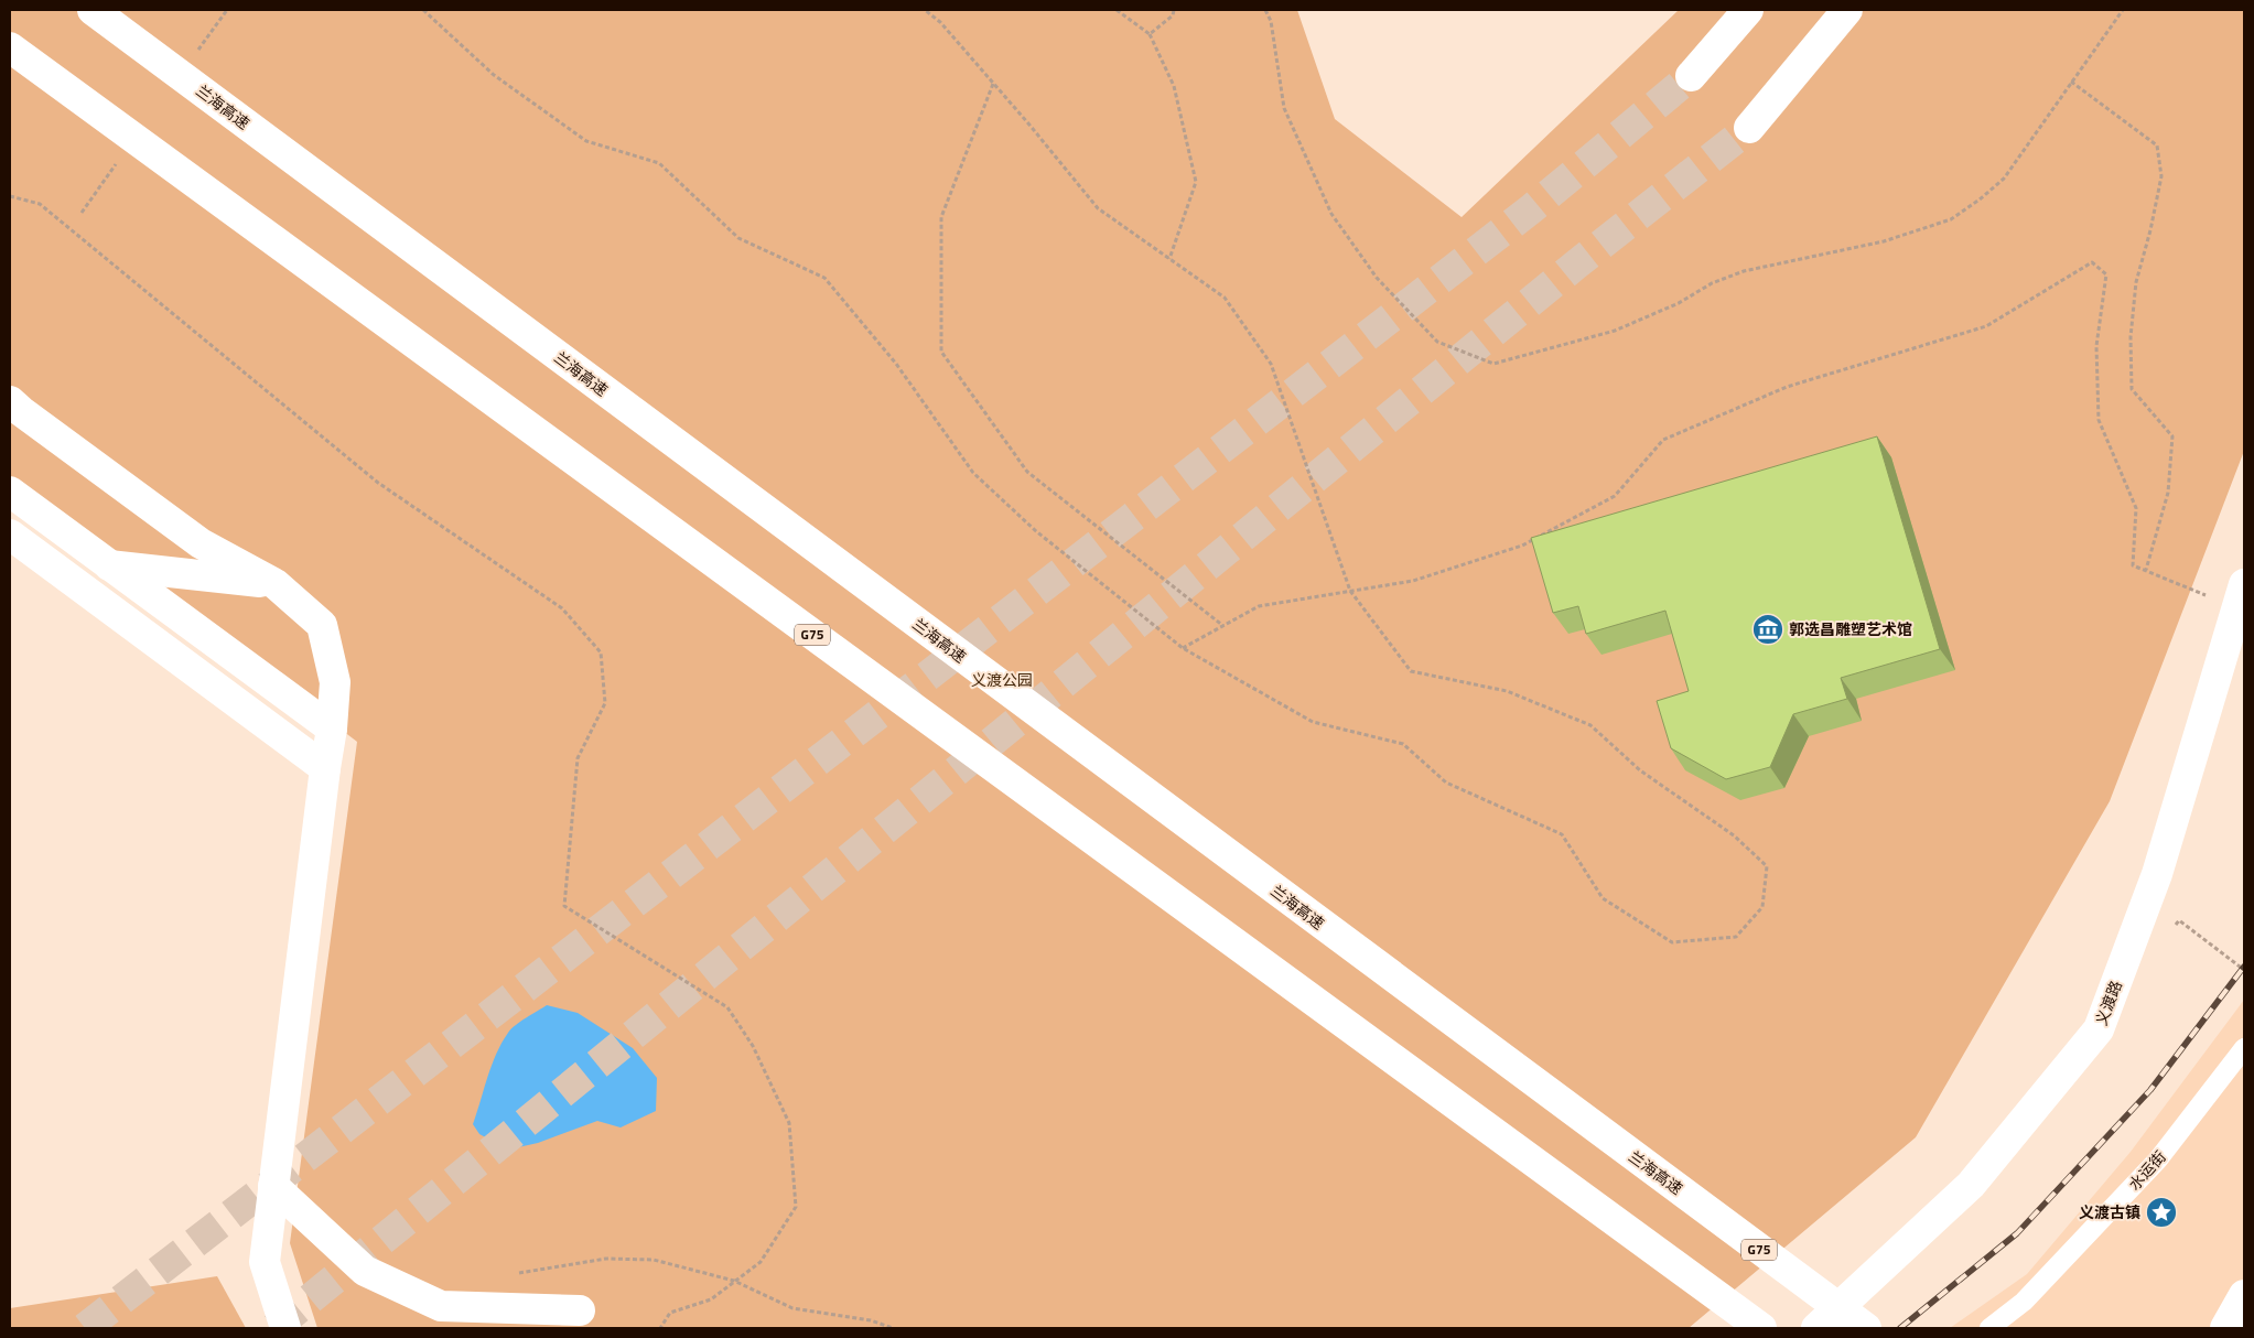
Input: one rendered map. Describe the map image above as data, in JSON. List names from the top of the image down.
{
  "streets": {
    "main road": ["兰海高速", "G75", "义渡路"],
    "lane": ["水运街"]
  },
  "parks": ["义渡公园"],
  "places": {
    "museum": ["郭选昌雕塑艺术馆"],
    "place": ["义渡古镇"]
  }
}
